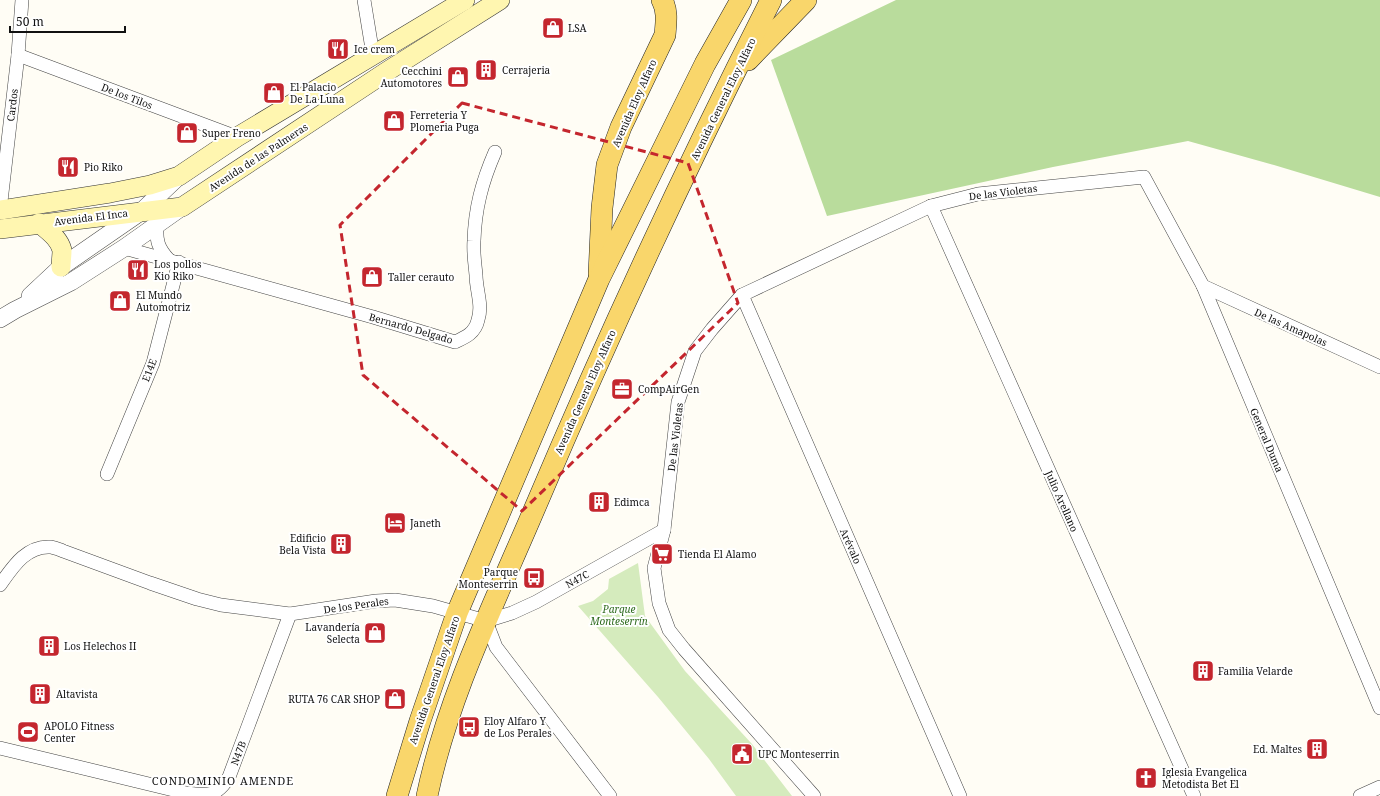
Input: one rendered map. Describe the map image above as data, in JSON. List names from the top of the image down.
{
  "streets": {
    "main road": [
      "Avenida General Eloy Alfaro",
      "Avenida Eloy Alfaro",
      "Avenida de las Palmeras",
      "Avenida El Inca"
    ],
    "street": [
      "De los Tilos",
      "Cardos",
      "De las Violetas",
      "De las Amapolas",
      "Bernardo Delgado",
      "E14E",
      "General Duma",
      "Julio Arellano",
      "Arévalo",
      "N47C",
      "De los Perales",
      "N47B"
    ]
  },
  "crossings": [
    ["De los Tilos", "Cardos"],
    ["De los Tilos", "Avenida de las Palmeras"],
    ["Avenida General Eloy Alfaro", "Avenida Eloy Alfaro"],
    ["Avenida General Eloy Alfaro", "N47C"],
    ["Avenida General Eloy Alfaro", "De los Perales"],
    ["Cardos", "Avenida El Inca"],
    ["Avenida de las Palmeras", "Avenida El Inca"],
    ["Avenida de las Palmeras", "Bernardo Delgado"],
    ["De las Violetas", "General Duma"],
    ["De las Violetas", "Julio Arellano"],
    ["De las Violetas", "Arévalo"],
    ["De las Violetas", "N47C"],
    ["De las Amapolas", "General Duma"],
    ["Bernardo Delgado", "E14E"],
    ["N47C", "De los Perales"],
    ["De los Perales", "N47B"]
  ],
  "districts": ["CONDOMINIO AMENDE"],
  "parks": ["Parque Monteserrín"],
  "places": {
    "shop": [
      "LSA",
      "Cecchini Automotores",
      "El Palacio De La Luna",
      "Ferreteria Y Plomeria Puga",
      "Super Freno",
      "Taller cerauto",
      "El Mundo Automotriz",
      "Lavandería Selecta",
      "RUTA 76 CAR SHOP"
    ],
    "restaurant": ["Ice crem", "Pio Riko", "Los pollos Kio Riko"],
    "building": [
      "Cerrajeria",
      "Edimca",
      "Edificio Bela Vista",
      "Los Helechos II",
      "Familia Velarde",
      "Altavista",
      "Ed. Maltes"
    ],
    "office": ["CompAirGen"],
    "hotel": ["Janeth"],
    "supermarket": ["Tienda El Alamo"],
    "bus stop": ["Parque Monteserrin", "Eloy Alfaro Y de Los Perales"],
    "sports": ["APOLO Fitness Center"],
    "public building": ["UPC Monteserrin"],
    "church": ["Iglesia Evangelica Metodista Bet El"]
  },
  "scale_bar": "50 m"
}
